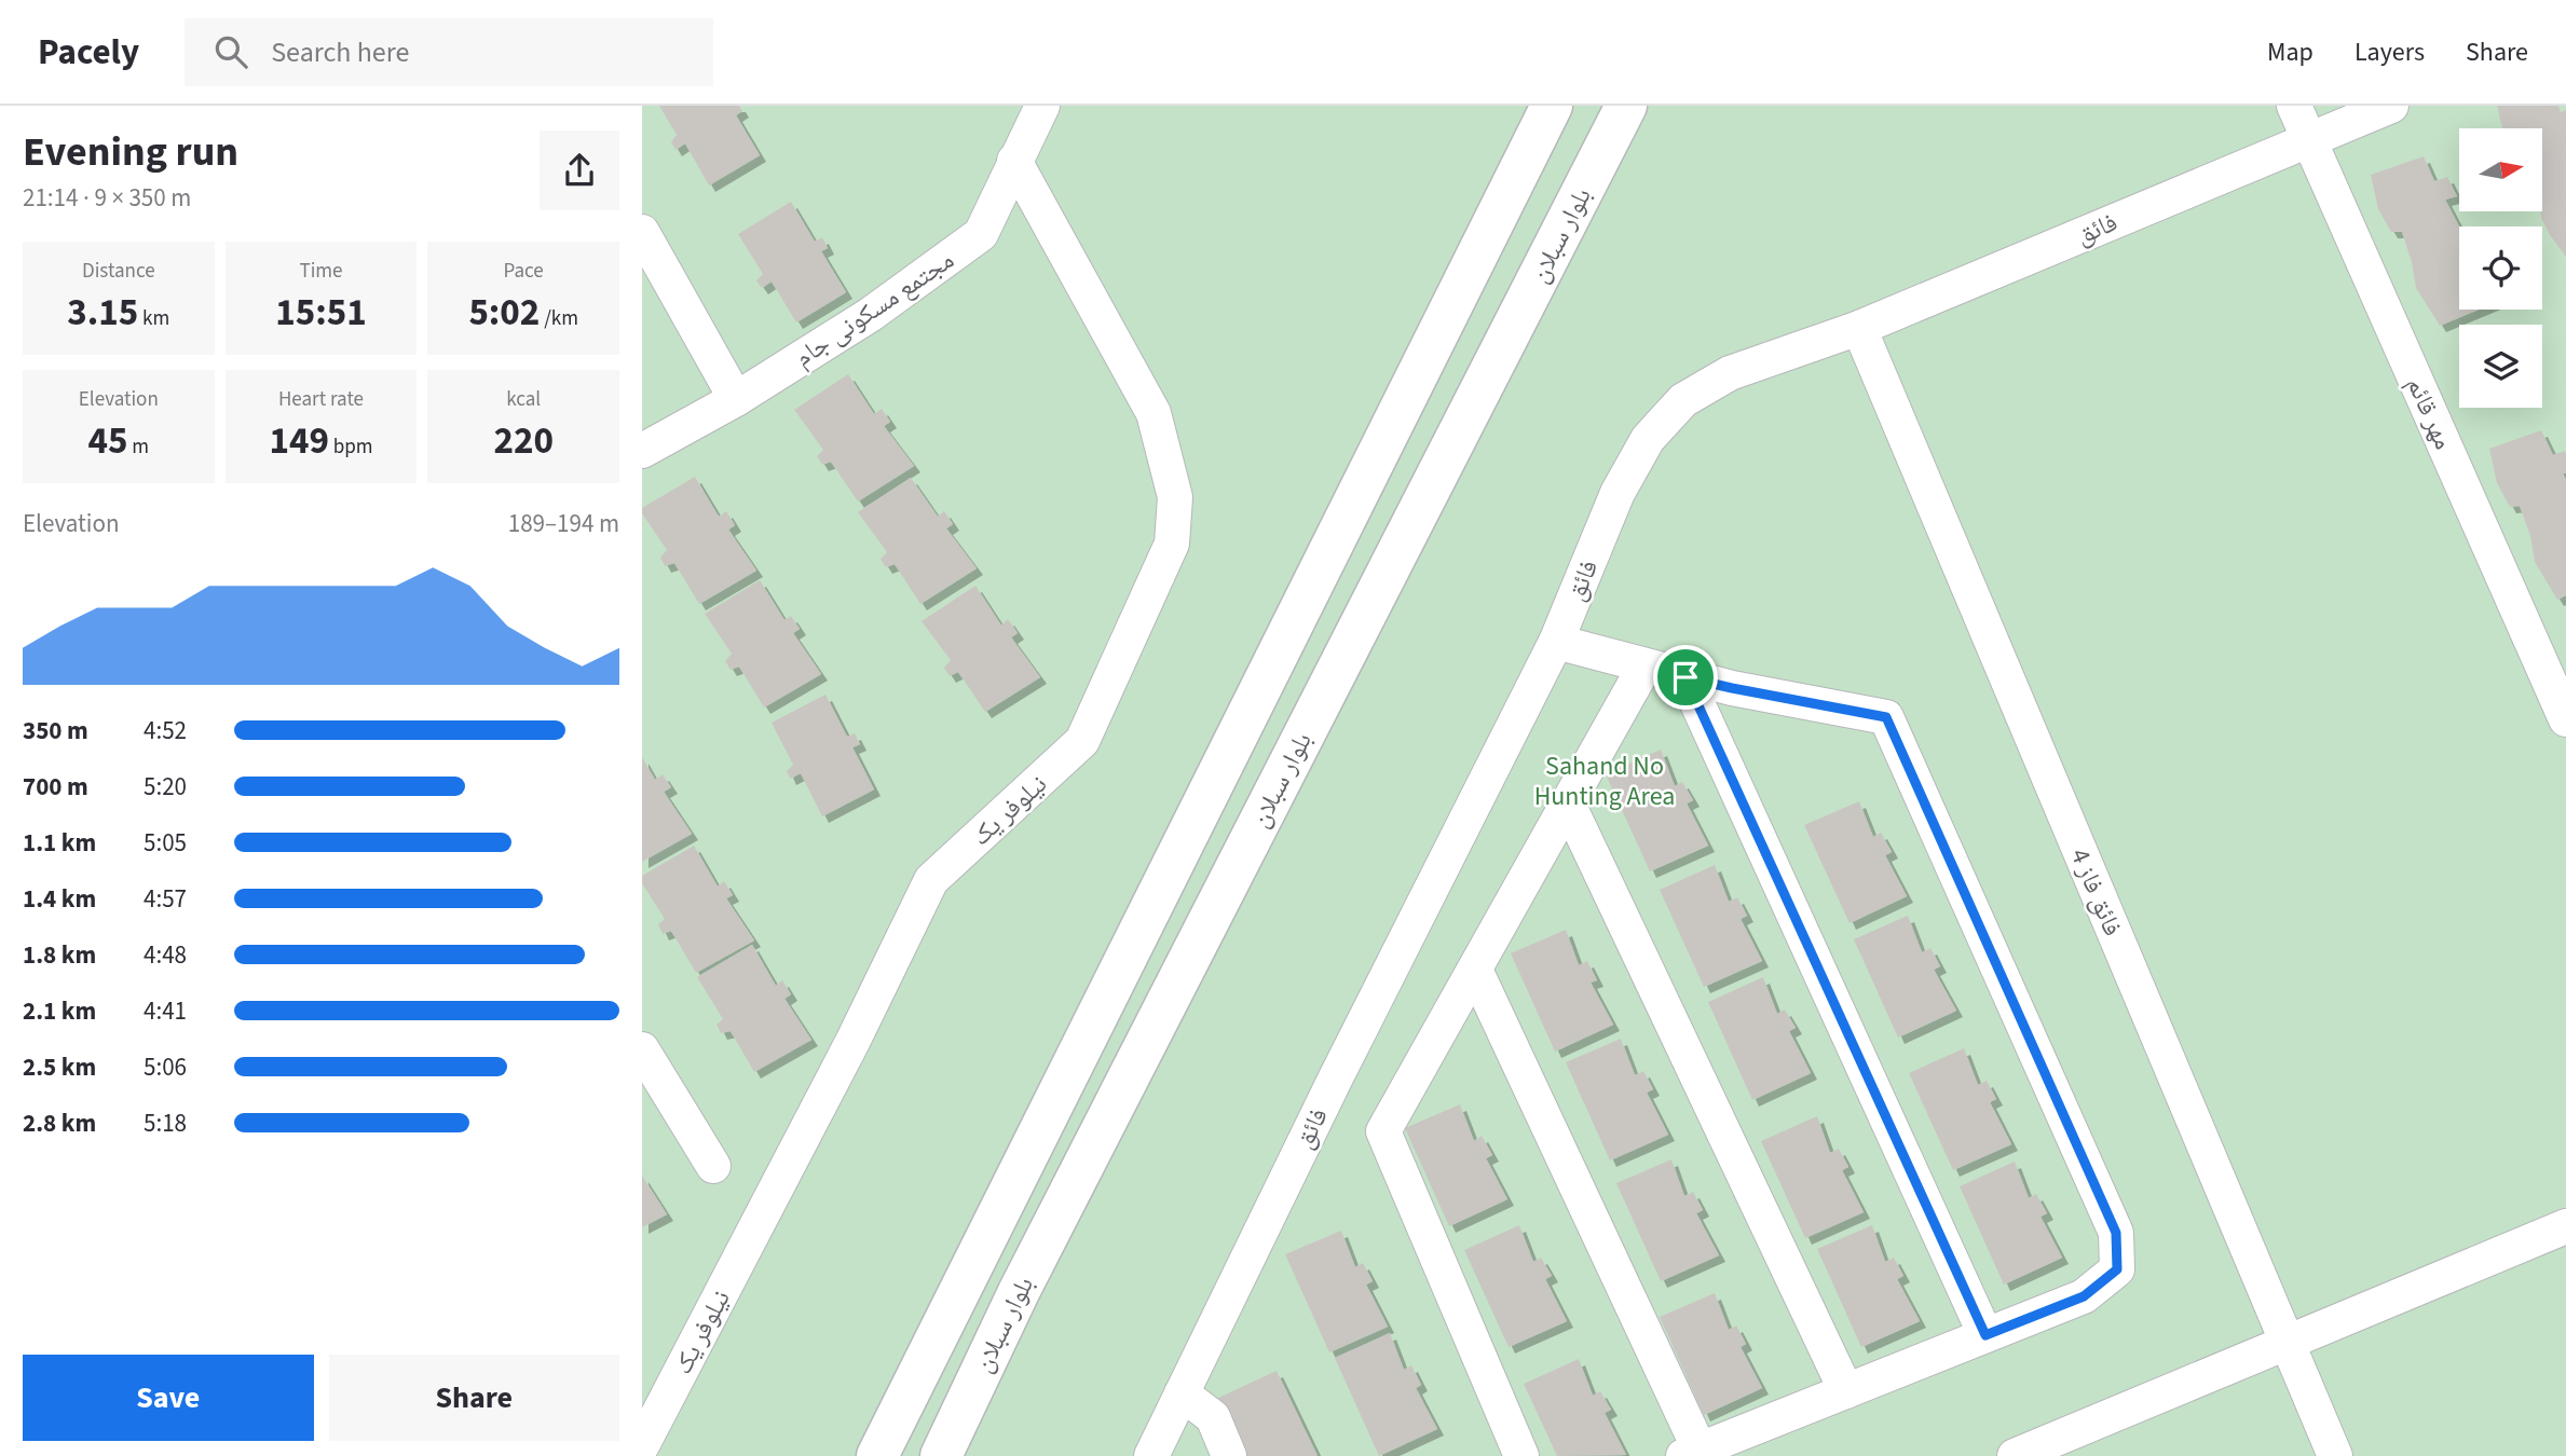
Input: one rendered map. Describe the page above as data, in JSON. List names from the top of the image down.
{
  "streets": {
    "street": [
      "فائق",
      "بلوار سبلان",
      "مجتمع مسکونی جام",
      "مهر قائم",
      "نیلوفر یک",
      "فائق فاز 4"
    ]
  },
  "crossings": [
    ["فائق", "مهر قائم"],
    ["فائق", "فائق فاز 4"],
    ["مجتمع مسکونی جام", "نیلوفر یک"]
  ],
  "parks": ["Sahand No Hunting Area"],
  "north": "right",
  "page": {
    "header": "Pacely",
    "search": "Search here",
    "nav": ["Map", "Layers", "Share"],
    "heading": ["Evening run", "21:14 · 9 × 350 m"],
    "stats": [
      ["Distance", "3.15 km"],
      ["Time", "15:51"],
      ["Pace", "5:02 /km"],
      ["Elevation", "45 m"],
      ["Heart rate", "149 bpm"],
      ["kcal", "220"]
    ],
    "chart": ["Elevation", "189–194 m"],
    "list": [
      {
        "name": "350 m",
        "note": "4:52"
      },
      {
        "name": "700 m",
        "note": "5:20"
      },
      {
        "name": "1.1 km",
        "note": "5:05"
      },
      {
        "name": "1.4 km",
        "note": "4:57"
      },
      {
        "name": "1.8 km",
        "note": "4:48"
      },
      {
        "name": "2.1 km",
        "note": "4:41"
      },
      {
        "name": "2.5 km",
        "note": "5:06"
      },
      {
        "name": "2.8 km",
        "note": "5:18"
      }
    ],
    "buttons": ["Save", "Share"]
  }
}
